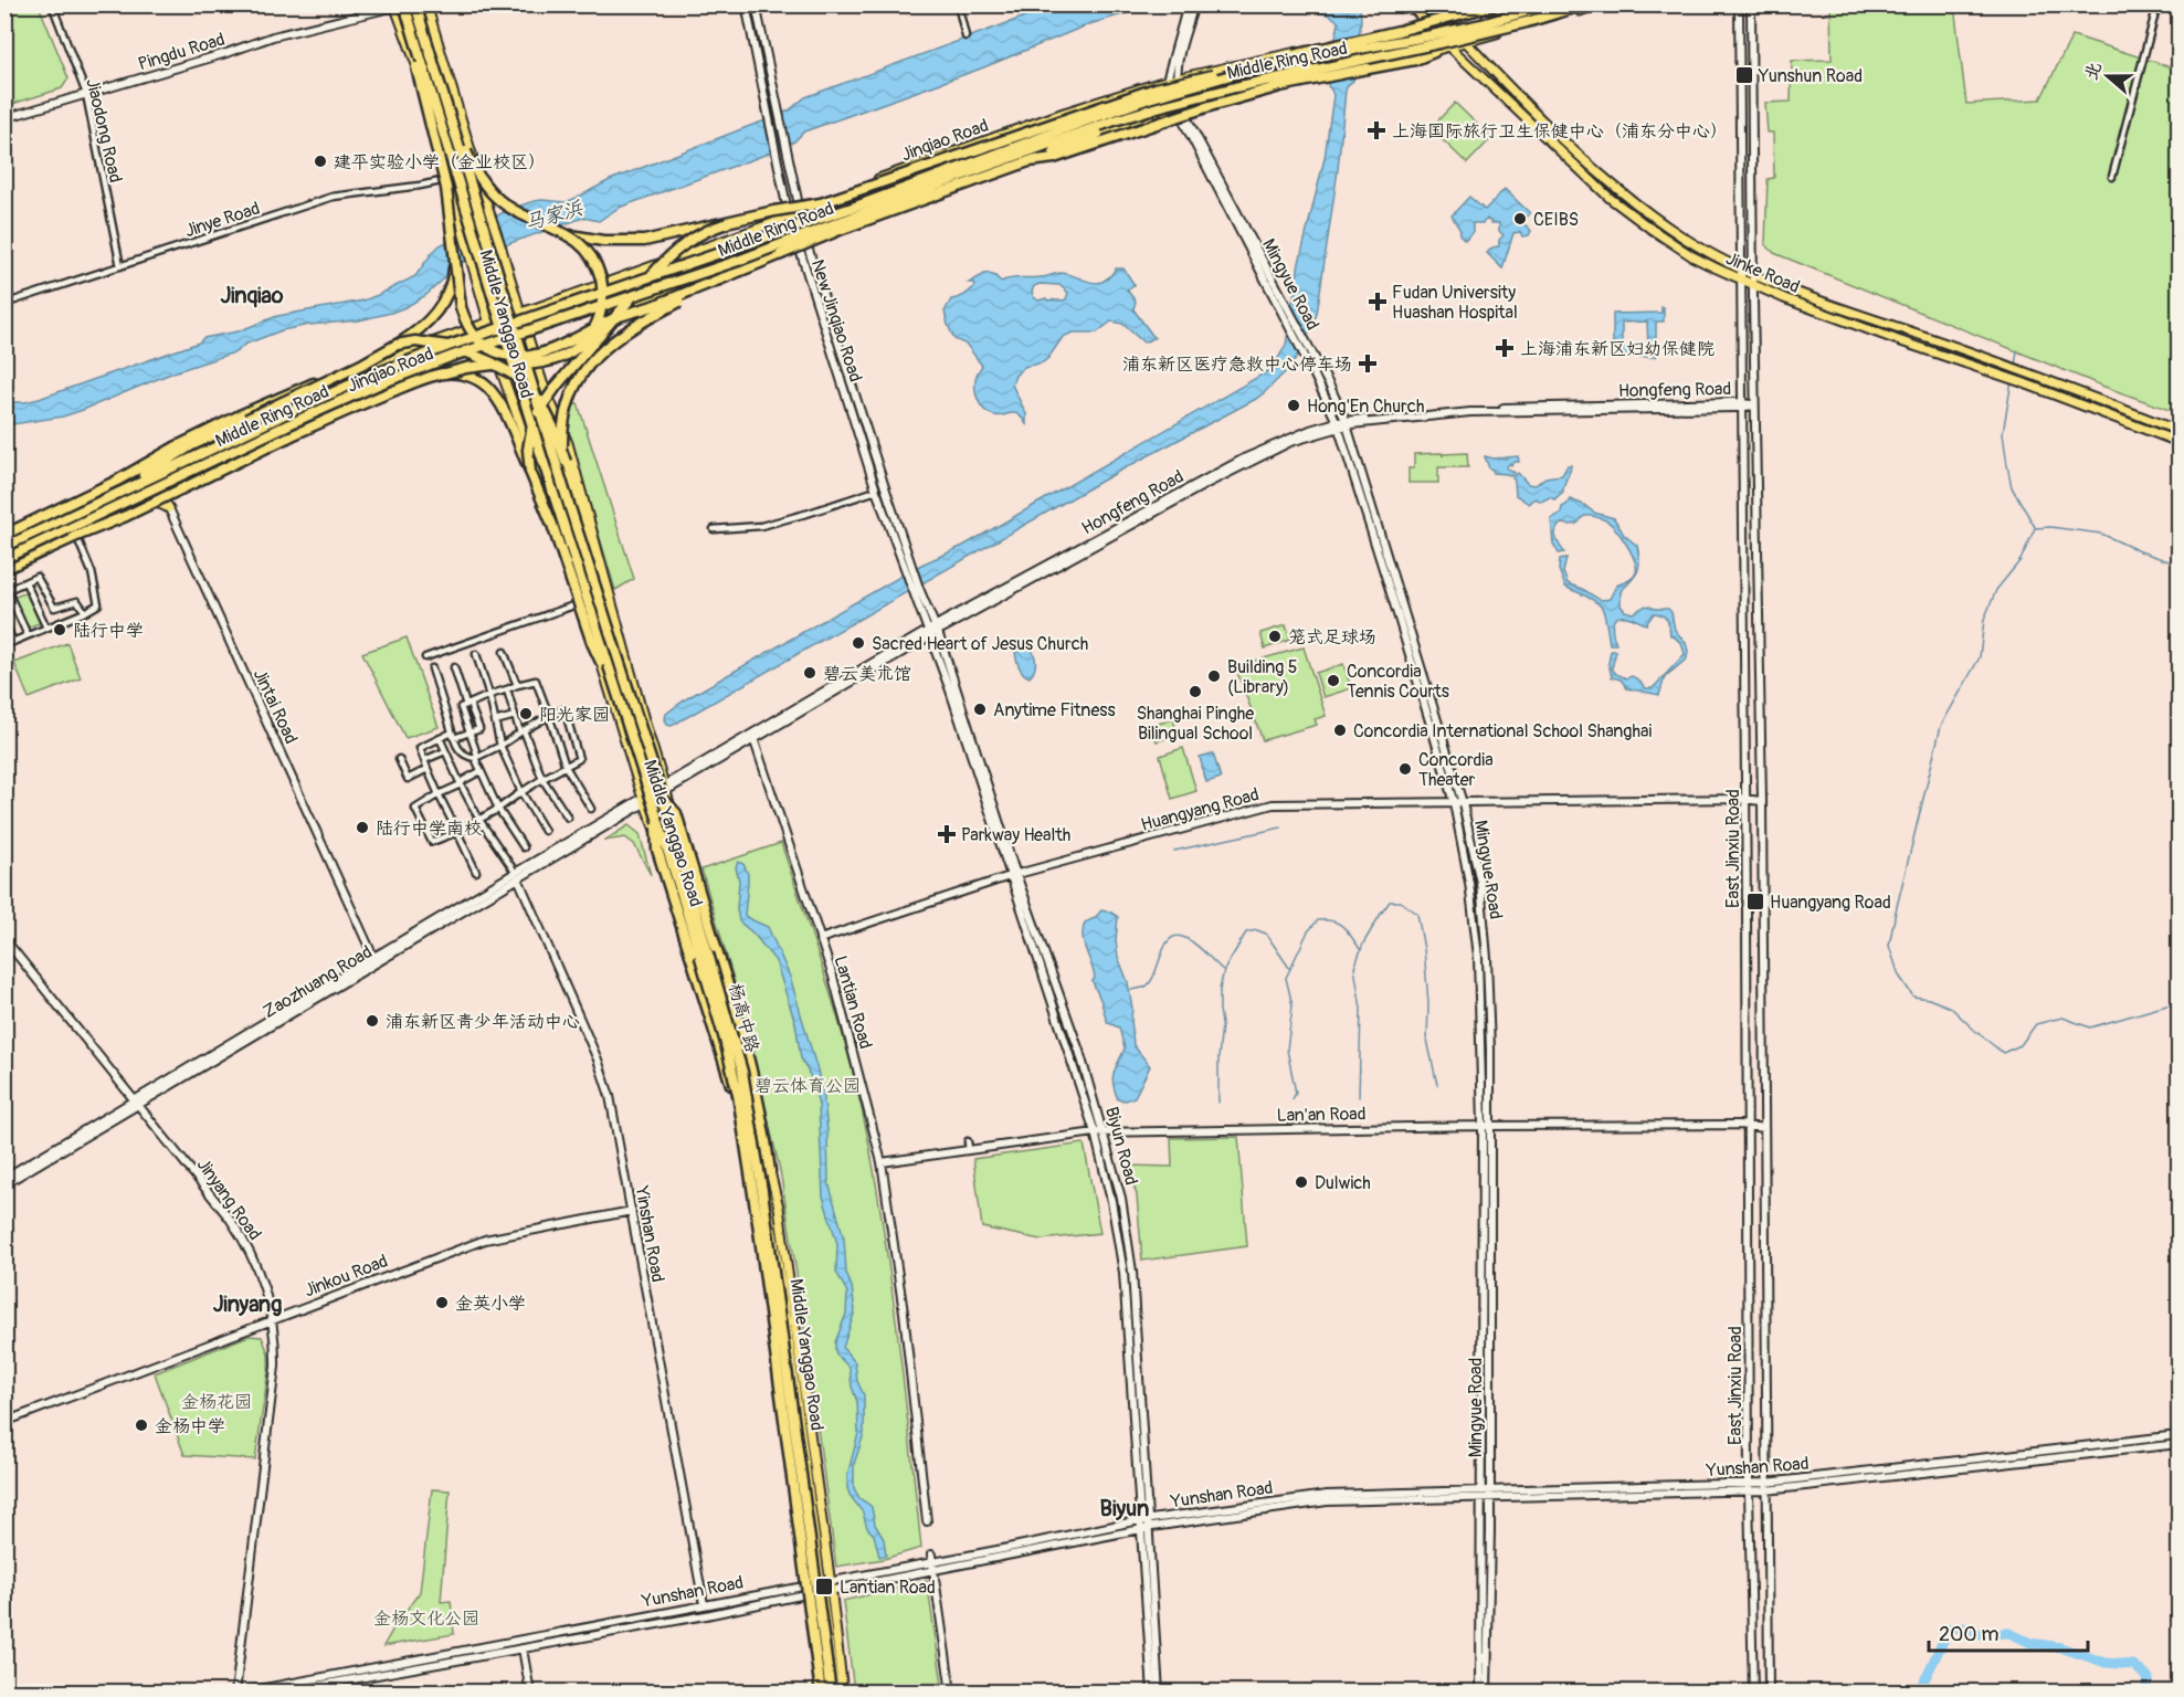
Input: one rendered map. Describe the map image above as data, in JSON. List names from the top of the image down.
{
  "streets": {
    "highway": ["Middle Ring Road", "Middle Yanggao Road", "杨高中路"],
    "main road": ["Jinqiao Road", "Jinke Road"],
    "street": [
      "Pingdu Road",
      "Jiaodong Road",
      "Jinye Road",
      "Mingyue Road",
      "New Jinqiao Road",
      "Hongfeng Road",
      "Jintai Road",
      "Huangyang Road",
      "East Jinxiu Road",
      "Zaozhuang Road",
      "Lantian Road",
      "Lan'an Road",
      "Biyun Road",
      "Jinyang Road",
      "Yinshan Road",
      "Jinkou Road",
      "Yunshan Road"
    ]
  },
  "crossings": [
    ["Pingdu Road", "Jiaodong Road"],
    ["Pingdu Road", "Middle Yanggao Road"],
    ["Middle Ring Road", "Jinqiao Road"],
    ["Jiaodong Road", "Jinye Road"],
    ["Jinqiao Road", "Jinke Road"],
    ["Jinqiao Road", "Mingyue Road"],
    ["Jinqiao Road", "New Jinqiao Road"],
    ["Jinqiao Road", "Middle Yanggao Road"],
    ["Jinqiao Road", "Jintai Road"],
    ["Jinye Road", "Middle Yanggao Road"],
    ["Jinke Road", "East Jinxiu Road"],
    ["Mingyue Road", "Hongfeng Road"],
    ["Mingyue Road", "Huangyang Road"],
    ["Mingyue Road", "Lan'an Road"],
    ["Mingyue Road", "Yunshan Road"],
    ["New Jinqiao Road", "Hongfeng Road"],
    ["New Jinqiao Road", "Biyun Road"],
    ["Middle Yanggao Road", "Hongfeng Road"],
    ["Middle Yanggao Road", "Zaozhuang Road"],
    ["Middle Yanggao Road", "杨高中路"],
    ["Middle Yanggao Road", "Yunshan Road"],
    ["Hongfeng Road", "East Jinxiu Road"],
    ["Hongfeng Road", "Zaozhuang Road"],
    ["Hongfeng Road", "Lantian Road"],
    ["Hongfeng Road", "杨高中路"],
    ["Hongfeng Road", "Biyun Road"],
    ["Jintai Road", "Zaozhuang Road"],
    ["Huangyang Road", "East Jinxiu Road"],
    ["Huangyang Road", "Lantian Road"],
    ["Huangyang Road", "Biyun Road"],
    ["East Jinxiu Road", "Lan'an Road"],
    ["East Jinxiu Road", "Yunshan Road"],
    ["Zaozhuang Road", "Jinyang Road"],
    ["Zaozhuang Road", "Yinshan Road"],
    ["Lantian Road", "Lan'an Road"],
    ["Lan'an Road", "Biyun Road"],
    ["Biyun Road", "Yunshan Road"],
    ["Jinyang Road", "Jinkou Road"],
    ["Yinshan Road", "Jinkou Road"],
    ["Yinshan Road", "Yunshan Road"]
  ],
  "districts": ["Jinqiao", "Jinyang", "Biyun"],
  "water": ["马家浜"],
  "parks": ["碧云体育公园", "金杨花园", "金杨文化公园"],
  "places": {
    "transit": ["Yunshun Road", "Huangyang Road", "Lantian Road"],
    "health": [
      "上海国际旅行卫生保健中心（浦东分中心）",
      "Fudan University Huashan Hospital",
      "上海浦东新区妇幼保健院",
      "浦东新区医疗急救中心停车场",
      "Parkway Health"
    ],
    "other": [
      "建平实验小学（金业校区）",
      "CEIBS",
      "Hong'En Church",
      "陆行中学",
      "笼式足球场",
      "Sacred Heart of Jesus Church",
      "碧云美术馆",
      "Building 5 (Library)",
      "Concordia Tennis Courts",
      "Shanghai Pinghe Bilingual School",
      "Anytime Fitness",
      "阳光家园",
      "Concordia International School Shanghai",
      "Concordia Theater",
      "陆行中学南校",
      "浦东新区青少年活动中心",
      "Dulwich",
      "金英小学",
      "金杨中学"
    ]
  },
  "scale_bar": "200 m",
  "north": "left"
}
